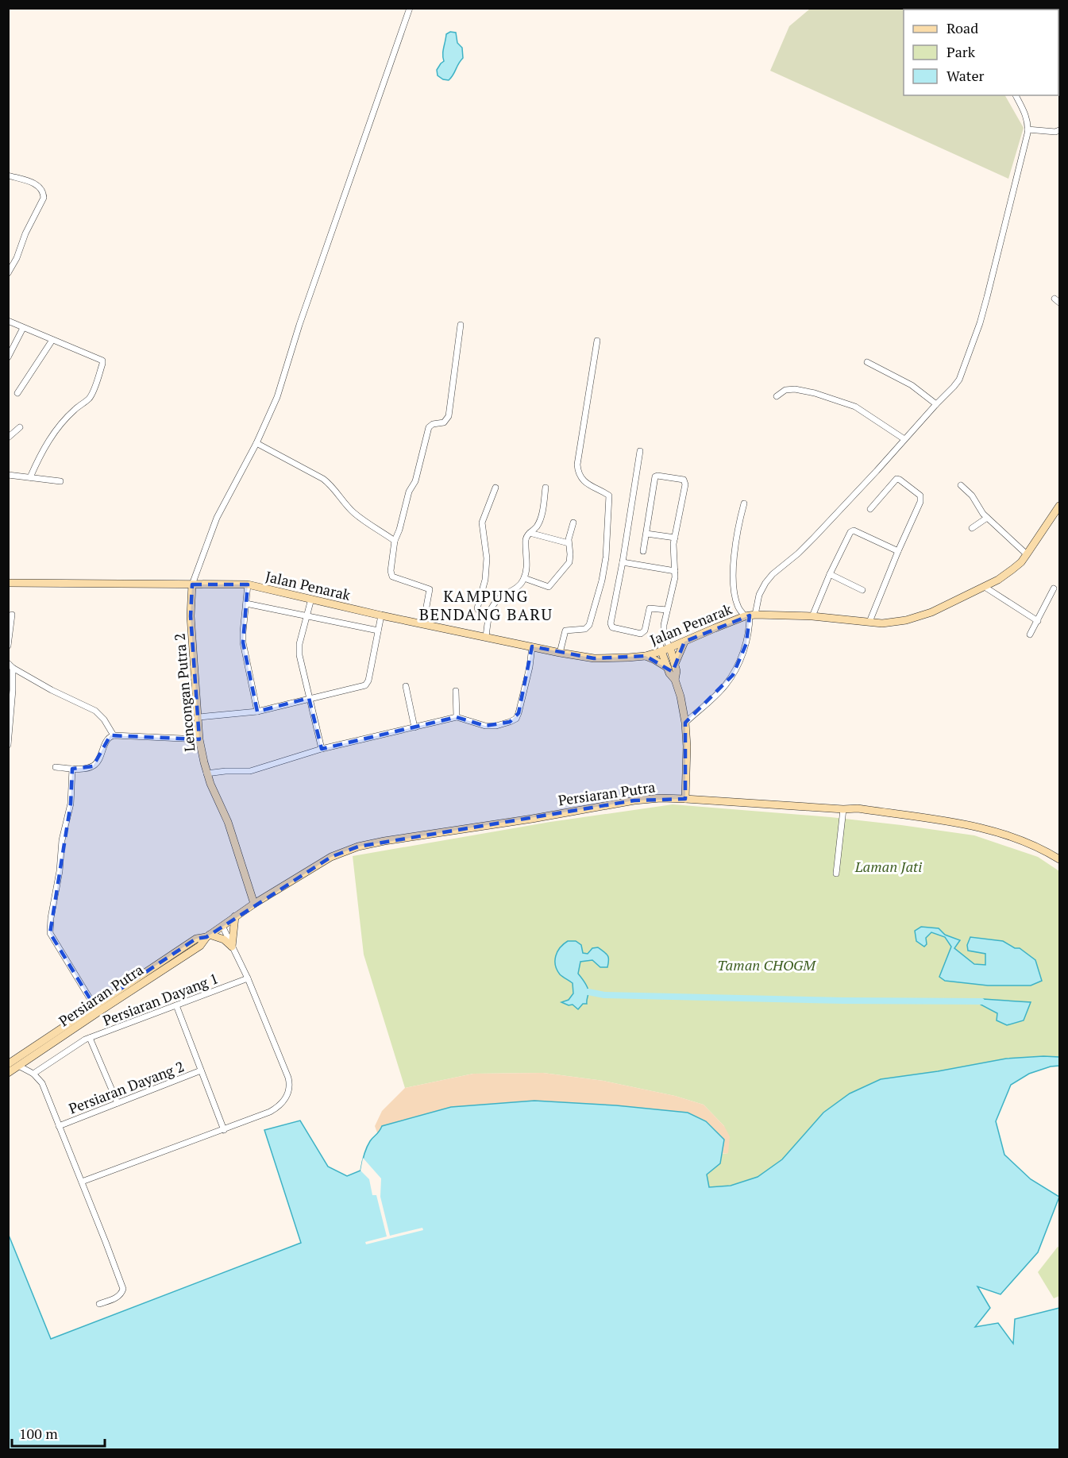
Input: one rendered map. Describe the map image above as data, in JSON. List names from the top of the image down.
{
  "streets": {
    "main road": ["Jalan Penarak", "Lencongan Putra 2", "Persiaran Putra"],
    "street": ["Persiaran Dayang 1", "Persiaran Dayang 2"]
  },
  "crossings": [
    ["Jalan Penarak", "Lencongan Putra 2"],
    ["Lencongan Putra 2", "Persiaran Putra"]
  ],
  "districts": ["KAMPUNG BENDANG BARU"],
  "parks": ["Laman Jati", "Taman CHOGM"],
  "legend": ["Road", "Park", "Water"],
  "scale_bar": "100 m"
}
